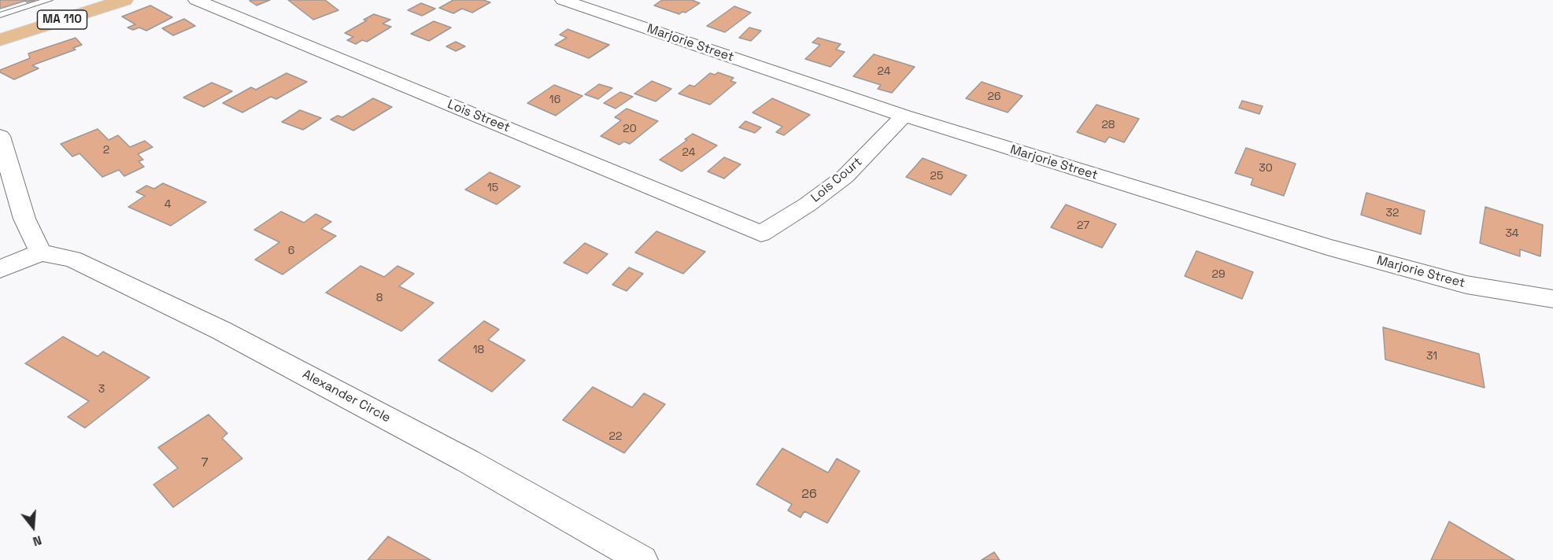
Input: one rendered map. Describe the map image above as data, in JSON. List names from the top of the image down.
{
  "streets": {
    "main road": ["MA 110"],
    "street": [
      "Marjorie Street",
      "Lois Street",
      "Lois Court",
      "Alexander Circle"
    ]
  },
  "crossings": [
    ["Marjorie Street", "Lois Court"],
    ["Lois Street", "Lois Court"]
  ],
  "house_numbers": [
    "24",
    "26",
    "16",
    "28",
    "20",
    "2",
    "24",
    "30",
    "25",
    "15",
    "4",
    "32",
    "27",
    "34",
    "6",
    "29",
    "8",
    "18",
    "31",
    "3",
    "22",
    "7",
    "26"
  ],
  "north": "bottom"
}
